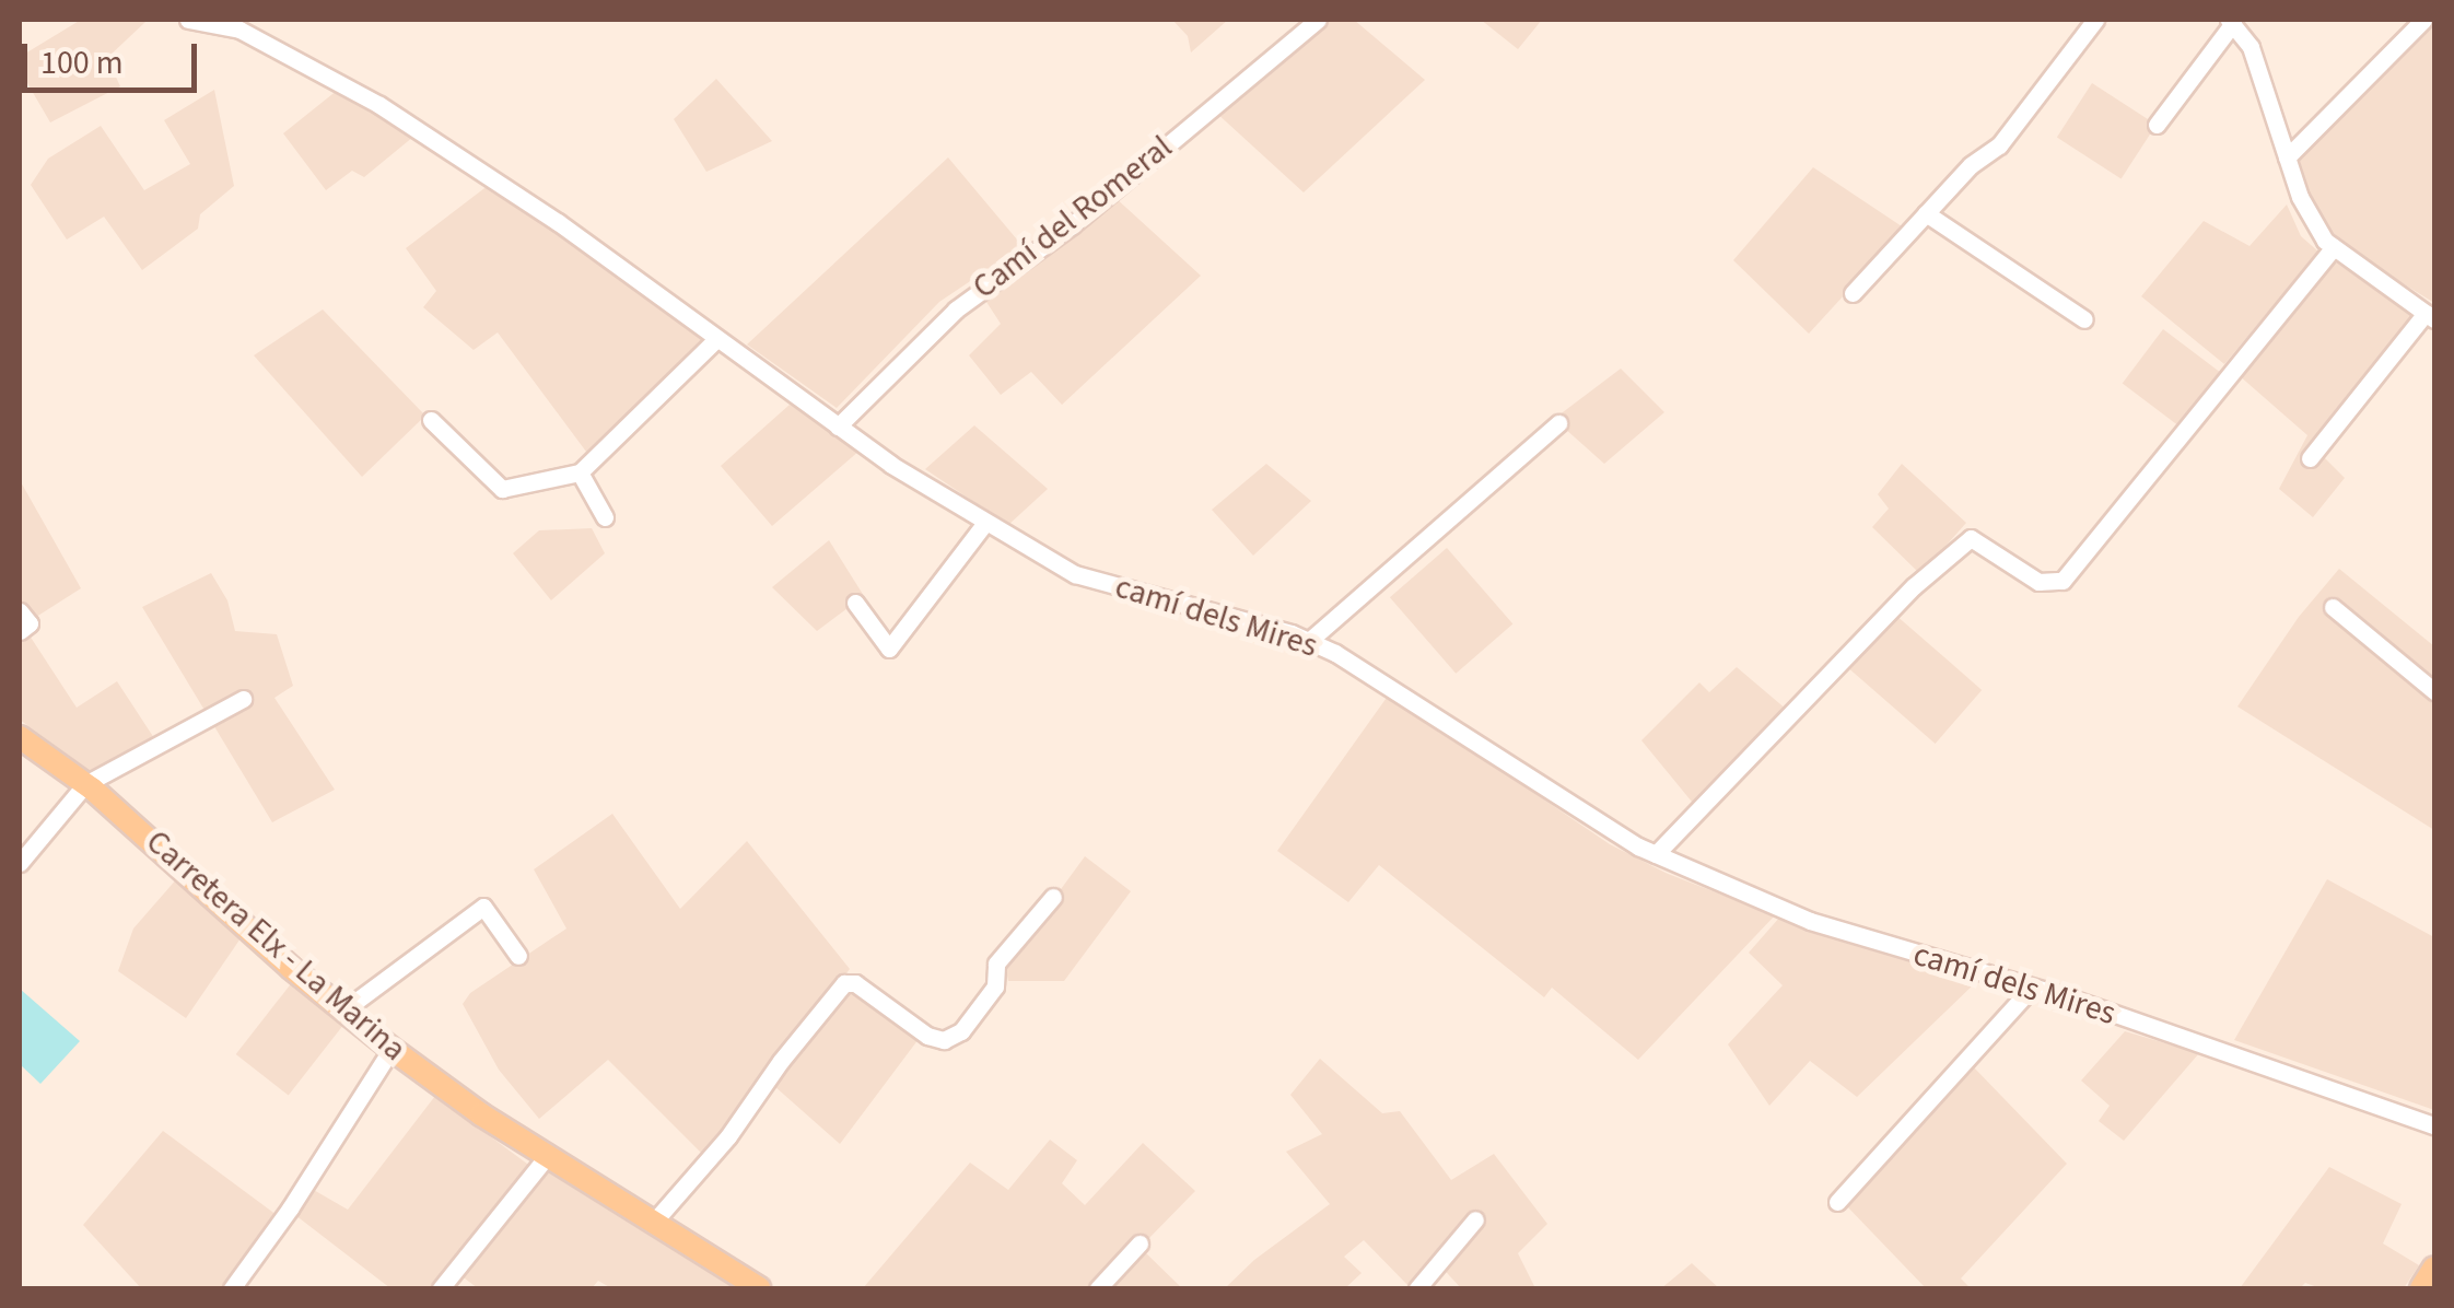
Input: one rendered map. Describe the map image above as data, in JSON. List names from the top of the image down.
{
  "streets": {
    "main road": ["Carretera Elx - La Marina"],
    "street": ["Camí del Romeral", "camí dels Mires"]
  },
  "crossings": [
    ["Camí del Romeral", "camí dels Mires"]
  ],
  "scale_bar": "100 m"
}
